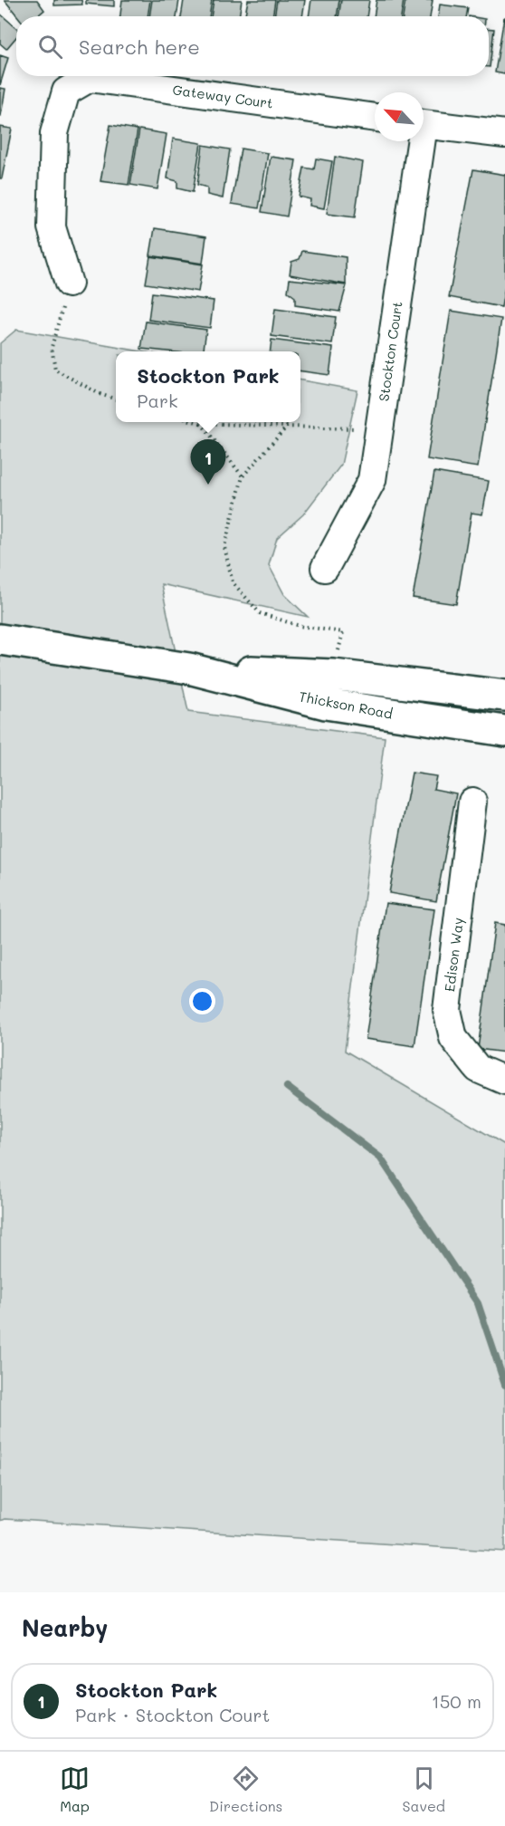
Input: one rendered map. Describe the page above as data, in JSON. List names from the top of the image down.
{
  "streets": {
    "main road": ["Thickson Road"],
    "street": ["Gateway Court", "Stockton Court", "Edison Way"]
  },
  "north": "top left",
  "page": {
    "search": "Search here",
    "popup": ["Stockton Park", "Park"],
    "pins": "1",
    "heading": "Nearby",
    "list": [
      {
        "mark": "1",
        "name": "Stockton Park",
        "note": "Park · Stockton Court",
        "value": "150 m"
      }
    ],
    "nav": ["Map", "Directions", "Saved"]
  }
}
